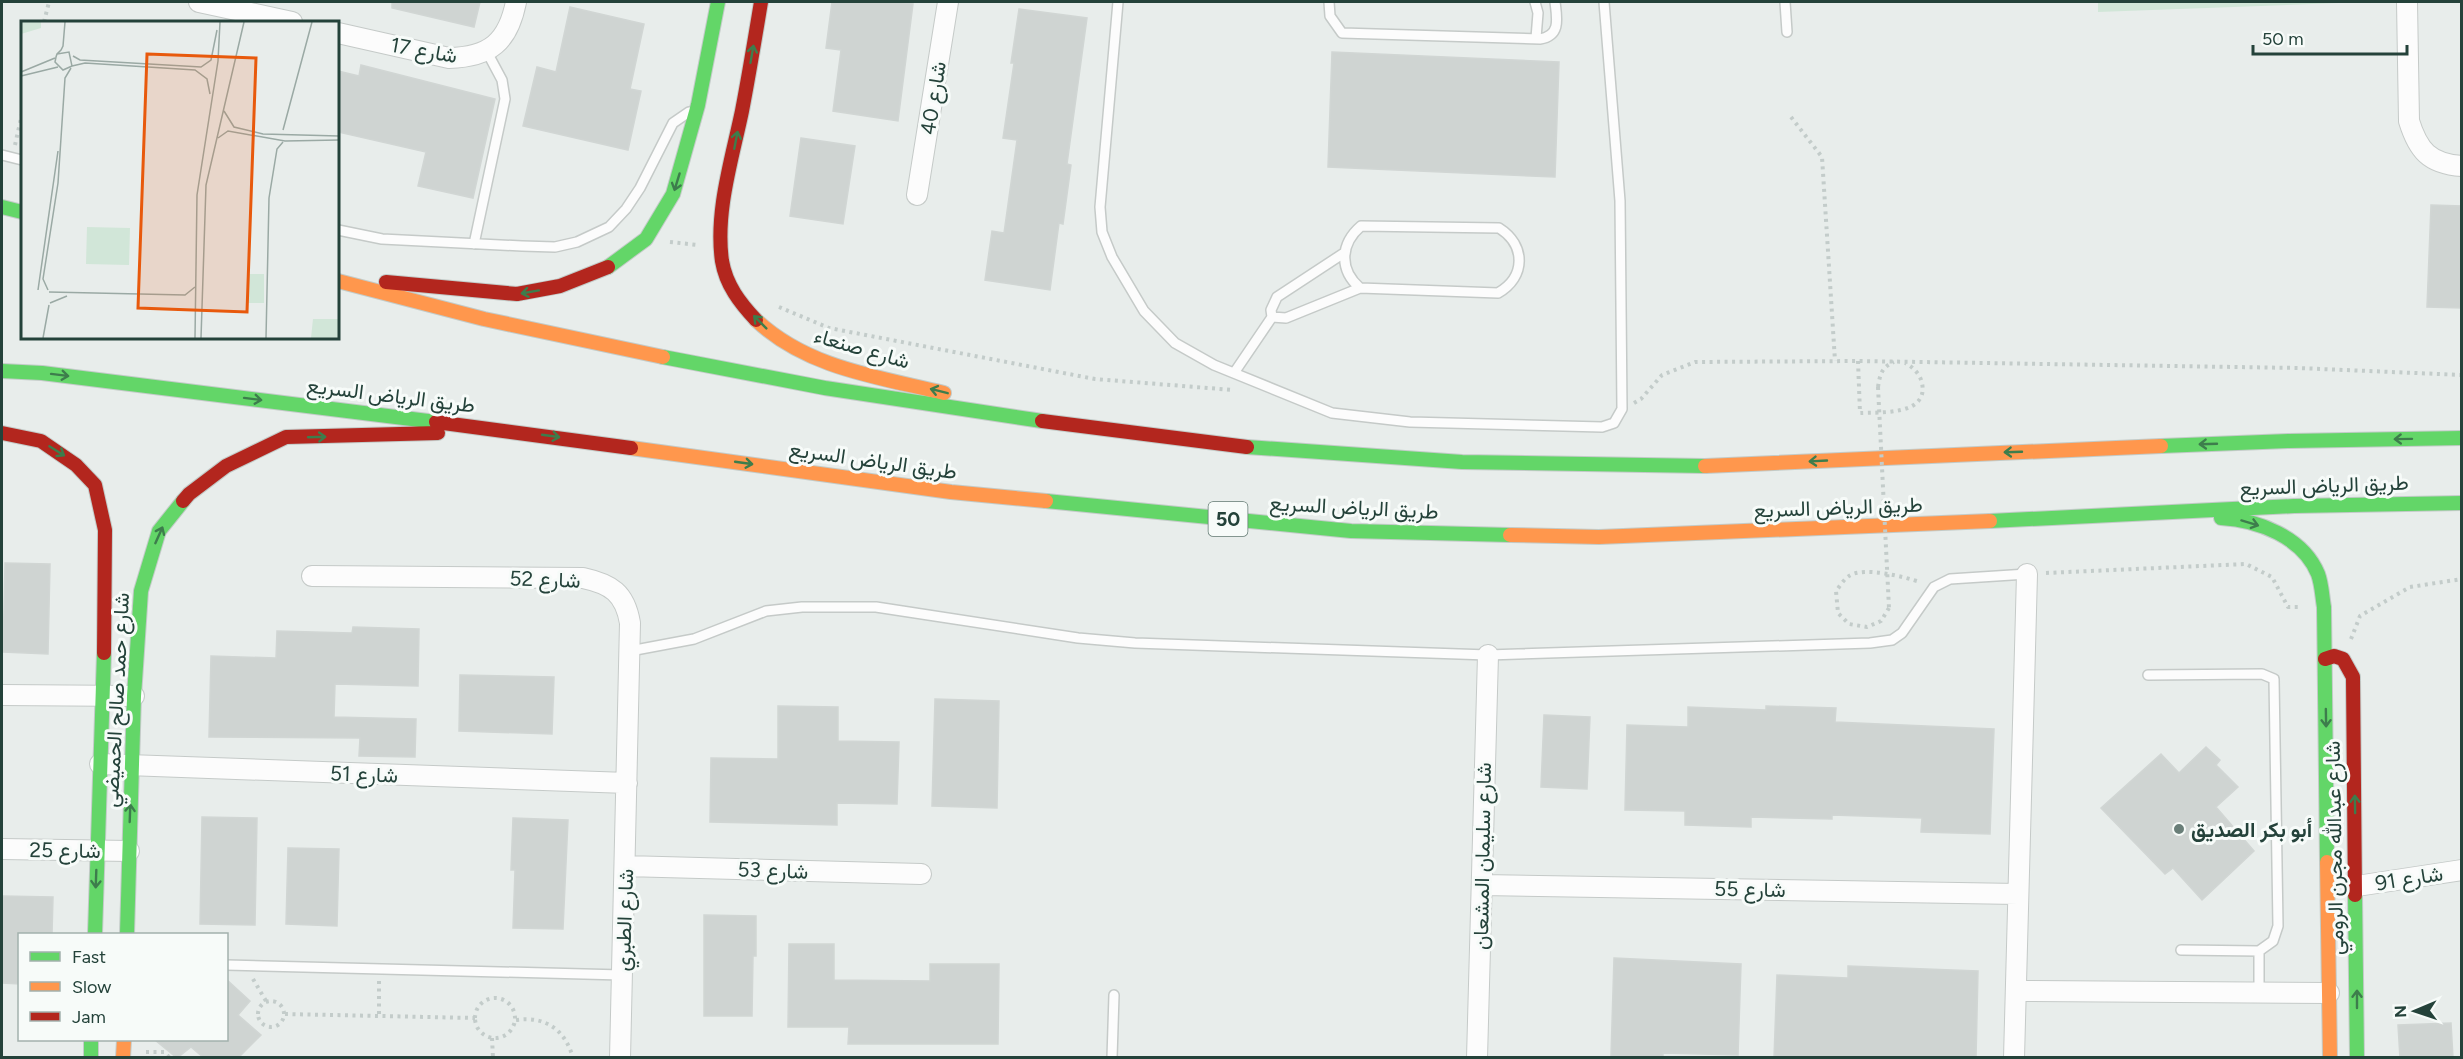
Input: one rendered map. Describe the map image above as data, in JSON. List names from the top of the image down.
{
  "streets": {
    "main road": [
      "شارع صنعاء",
      "طريق الرياض السريع",
      "50",
      "شارع حمد صالح الحميضي",
      "شارع عبدالله مجرن الرومي"
    ],
    "street": [
      "شارع 17",
      "شارع 40",
      "شارع 52",
      "شارع 51",
      "شارع 25",
      "شارع سليمان المشعان",
      "شارع 53",
      "شارع 91",
      "شارع 55",
      "شارع الطبري"
    ]
  },
  "crossings": [
    ["شارع صنعاء", "طريق الرياض السريع"],
    ["طريق الرياض السريع", "شارع حمد صالح الحميضي"],
    ["طريق الرياض السريع", "شارع عبدالله مجرن الرومي"],
    ["شارع 52", "شارع 51"],
    ["شارع 52", "شارع الطبري"],
    ["شارع حمد صالح الحميضي", "شارع 51"],
    ["شارع حمد صالح الحميضي", "شارع 25"],
    ["شارع 51", "شارع الطبري"],
    ["شارع عبدالله مجرن الرومي", "شارع 91"],
    ["شارع سليمان المشعان", "شارع 55"],
    ["شارع 53", "شارع الطبري"]
  ],
  "places": ["أبو بكر الصديق"],
  "legend": ["Fast", "Slow", "Jam"],
  "scale_bar": "50 m",
  "north": "left"
}
